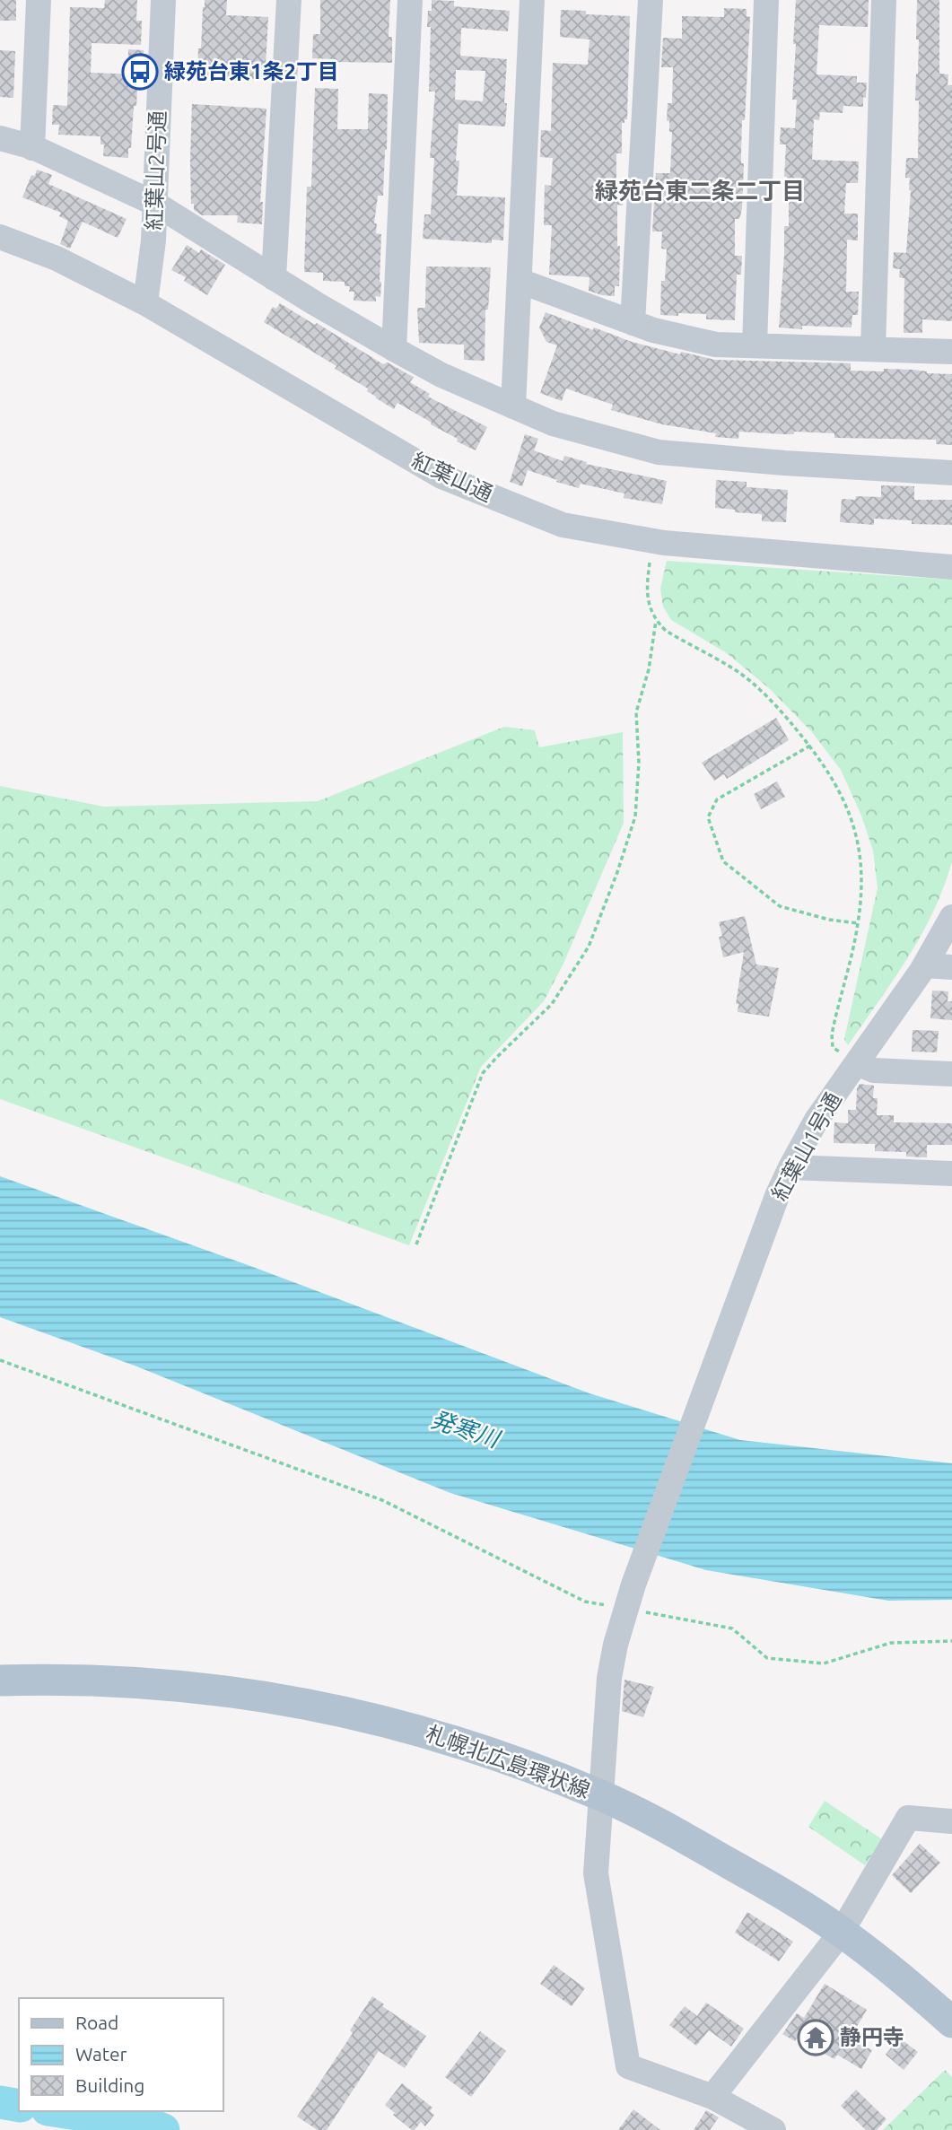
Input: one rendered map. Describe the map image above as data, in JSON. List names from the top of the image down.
{
  "streets": {
    "main road": ["札幌北広島環状線"],
    "street": ["紅葉山2号通", "紅葉山通", "紅葉山1号通"]
  },
  "crossings": [
    ["紅葉山2号通", "紅葉山通"],
    ["紅葉山1号通", "札幌北広島環状線"]
  ],
  "districts": ["緑苑台東二条二丁目"],
  "water": ["発寒川"],
  "places": {
    "bus stop": ["緑苑台東1条2丁目"],
    "temple": ["静円寺"]
  },
  "legend": ["Road", "Water", "Building"]
}
